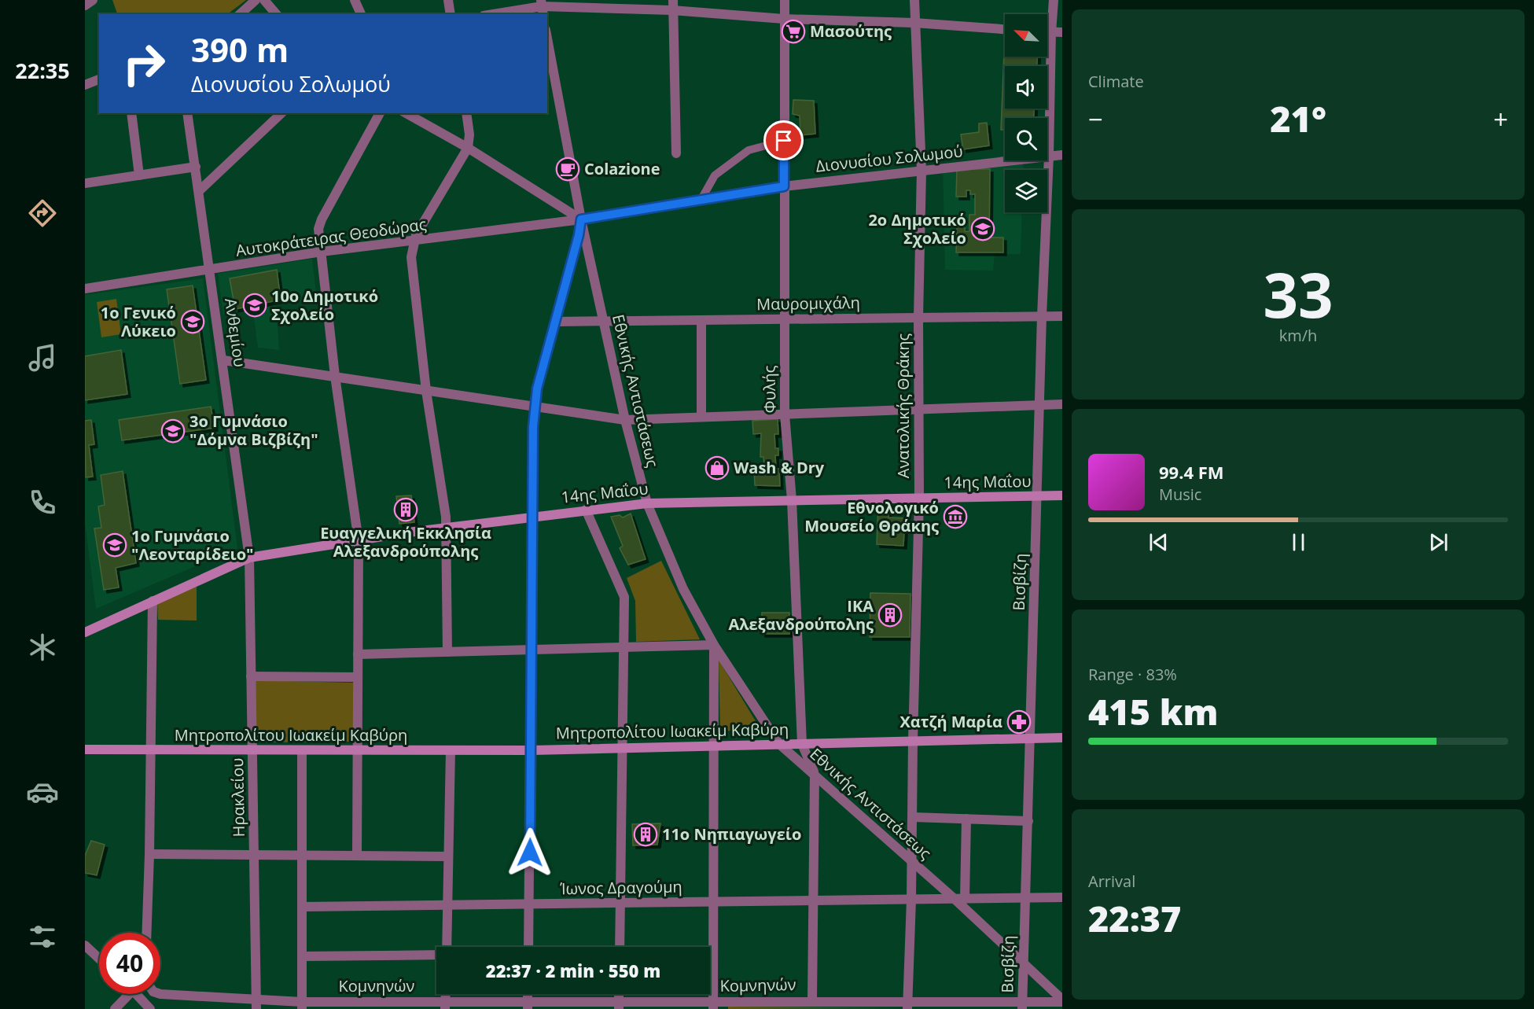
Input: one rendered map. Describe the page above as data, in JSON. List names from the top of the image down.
{
  "streets": {
    "main road": ["14ης Μαΐου", "Μητροπολίτου Ιωακείμ Καβύρη"],
    "street": [
      "Διονυσίου Σολωμού",
      "Αυτοκράτειρας Θεοδώρας",
      "Μαυρομιχάλη",
      "Ανθεμίου",
      "Φυλής",
      "Εθνικής Αντιστάσεως",
      "Ανατολικής Θράκης",
      "Βισβίζη",
      "Ηρακλείου",
      "Ίωνος Δραγούμη",
      "Κομνηνών"
    ]
  },
  "crossings": [
    ["Διονυσίου Σολωμού", "Αυτοκράτειρας Θεοδώρας"],
    ["Διονυσίου Σολωμού", "Φυλής"],
    ["Διονυσίου Σολωμού", "Εθνικής Αντιστάσεως"],
    ["Διονυσίου Σολωμού", "Ανατολικής Θράκης"],
    ["Διονυσίου Σολωμού", "Βισβίζη"],
    ["Αυτοκράτειρας Θεοδώρας", "Ανθεμίου"],
    ["Αυτοκράτειρας Θεοδώρας", "Εθνικής Αντιστάσεως"],
    ["Μαυρομιχάλη", "Φυλής"],
    ["Μαυρομιχάλη", "Εθνικής Αντιστάσεως"],
    ["Μαυρομιχάλη", "Ανατολικής Θράκης"],
    ["Μαυρομιχάλη", "Βισβίζη"],
    ["Ανθεμίου", "14ης Μαΐου"],
    ["Ανθεμίου", "Ηρακλείου"],
    ["Φυλής", "Εθνικής Αντιστάσεως"],
    ["Φυλής", "14ης Μαΐου"],
    ["Φυλής", "Μητροπολίτου Ιωακείμ Καβύρη"],
    ["Εθνικής Αντιστάσεως", "Ανατολικής Θράκης"],
    ["Εθνικής Αντιστάσεως", "14ης Μαΐου"],
    ["Εθνικής Αντιστάσεως", "Βισβίζη"],
    ["Εθνικής Αντιστάσεως", "Μητροπολίτου Ιωακείμ Καβύρη"],
    ["Εθνικής Αντιστάσεως", "Ίωνος Δραγούμη"],
    ["Εθνικής Αντιστάσεως", "Κομνηνών"],
    ["Ανατολικής Θράκης", "14ης Μαΐου"],
    ["Ανατολικής Θράκης", "Μητροπολίτου Ιωακείμ Καβύρη"],
    ["Ανατολικής Θράκης", "Ίωνος Δραγούμη"],
    ["Ανατολικής Θράκης", "Κομνηνών"],
    ["14ης Μαΐου", "Βισβίζη"],
    ["14ης Μαΐου", "Ηρακλείου"],
    ["Βισβίζη", "Μητροπολίτου Ιωακείμ Καβύρη"],
    ["Βισβίζη", "Κομνηνών"],
    ["Μητροπολίτου Ιωακείμ Καβύρη", "Ηρακλείου"],
    ["Ηρακλείου", "Κομνηνών"]
  ],
  "places": {
    "supermarket": ["Μασούτης"],
    "cafe": ["Colazione"],
    "school or university": [
      "2o Δημοτικό Σχολείο",
      "10ο Δημοτικό Σχολείο",
      "1o Γενικό Λύκειο",
      "3ο Γυμνάσιο \"Δόμνα Βιζβίζη\"",
      "1ο Γυμνάσιο \"Λεονταρίδειο\""
    ],
    "shop": ["Wash & Dry"],
    "building": ["Ευαγγελική Εκκλησία Αλεξανδρούπολης", "ΙΚΑ Αλεξανδρούπολης", "11ο Νηπιαγωγείο"],
    "museum": ["Εθνολογικό Μουσείο Θράκης"],
    "pharmacy": ["Χατζή Μαρία"]
  },
  "north": "top left",
  "page": {
    "tabs": "22:35",
    "tile": [
      "Climate",
      ["33", "km/h"],
      ["Range · 83%", "415 km"],
      ["Arrival", "22:37"]
    ],
    "turn": ["390 m", "Διονυσίου Σολωμού"],
    "heat": ["−", "21°", "+"],
    "song": ["99.4 FM", "Music"],
    "limit": "40",
    "trip": "22:37 · 2 min · 550 m"
  }
}
